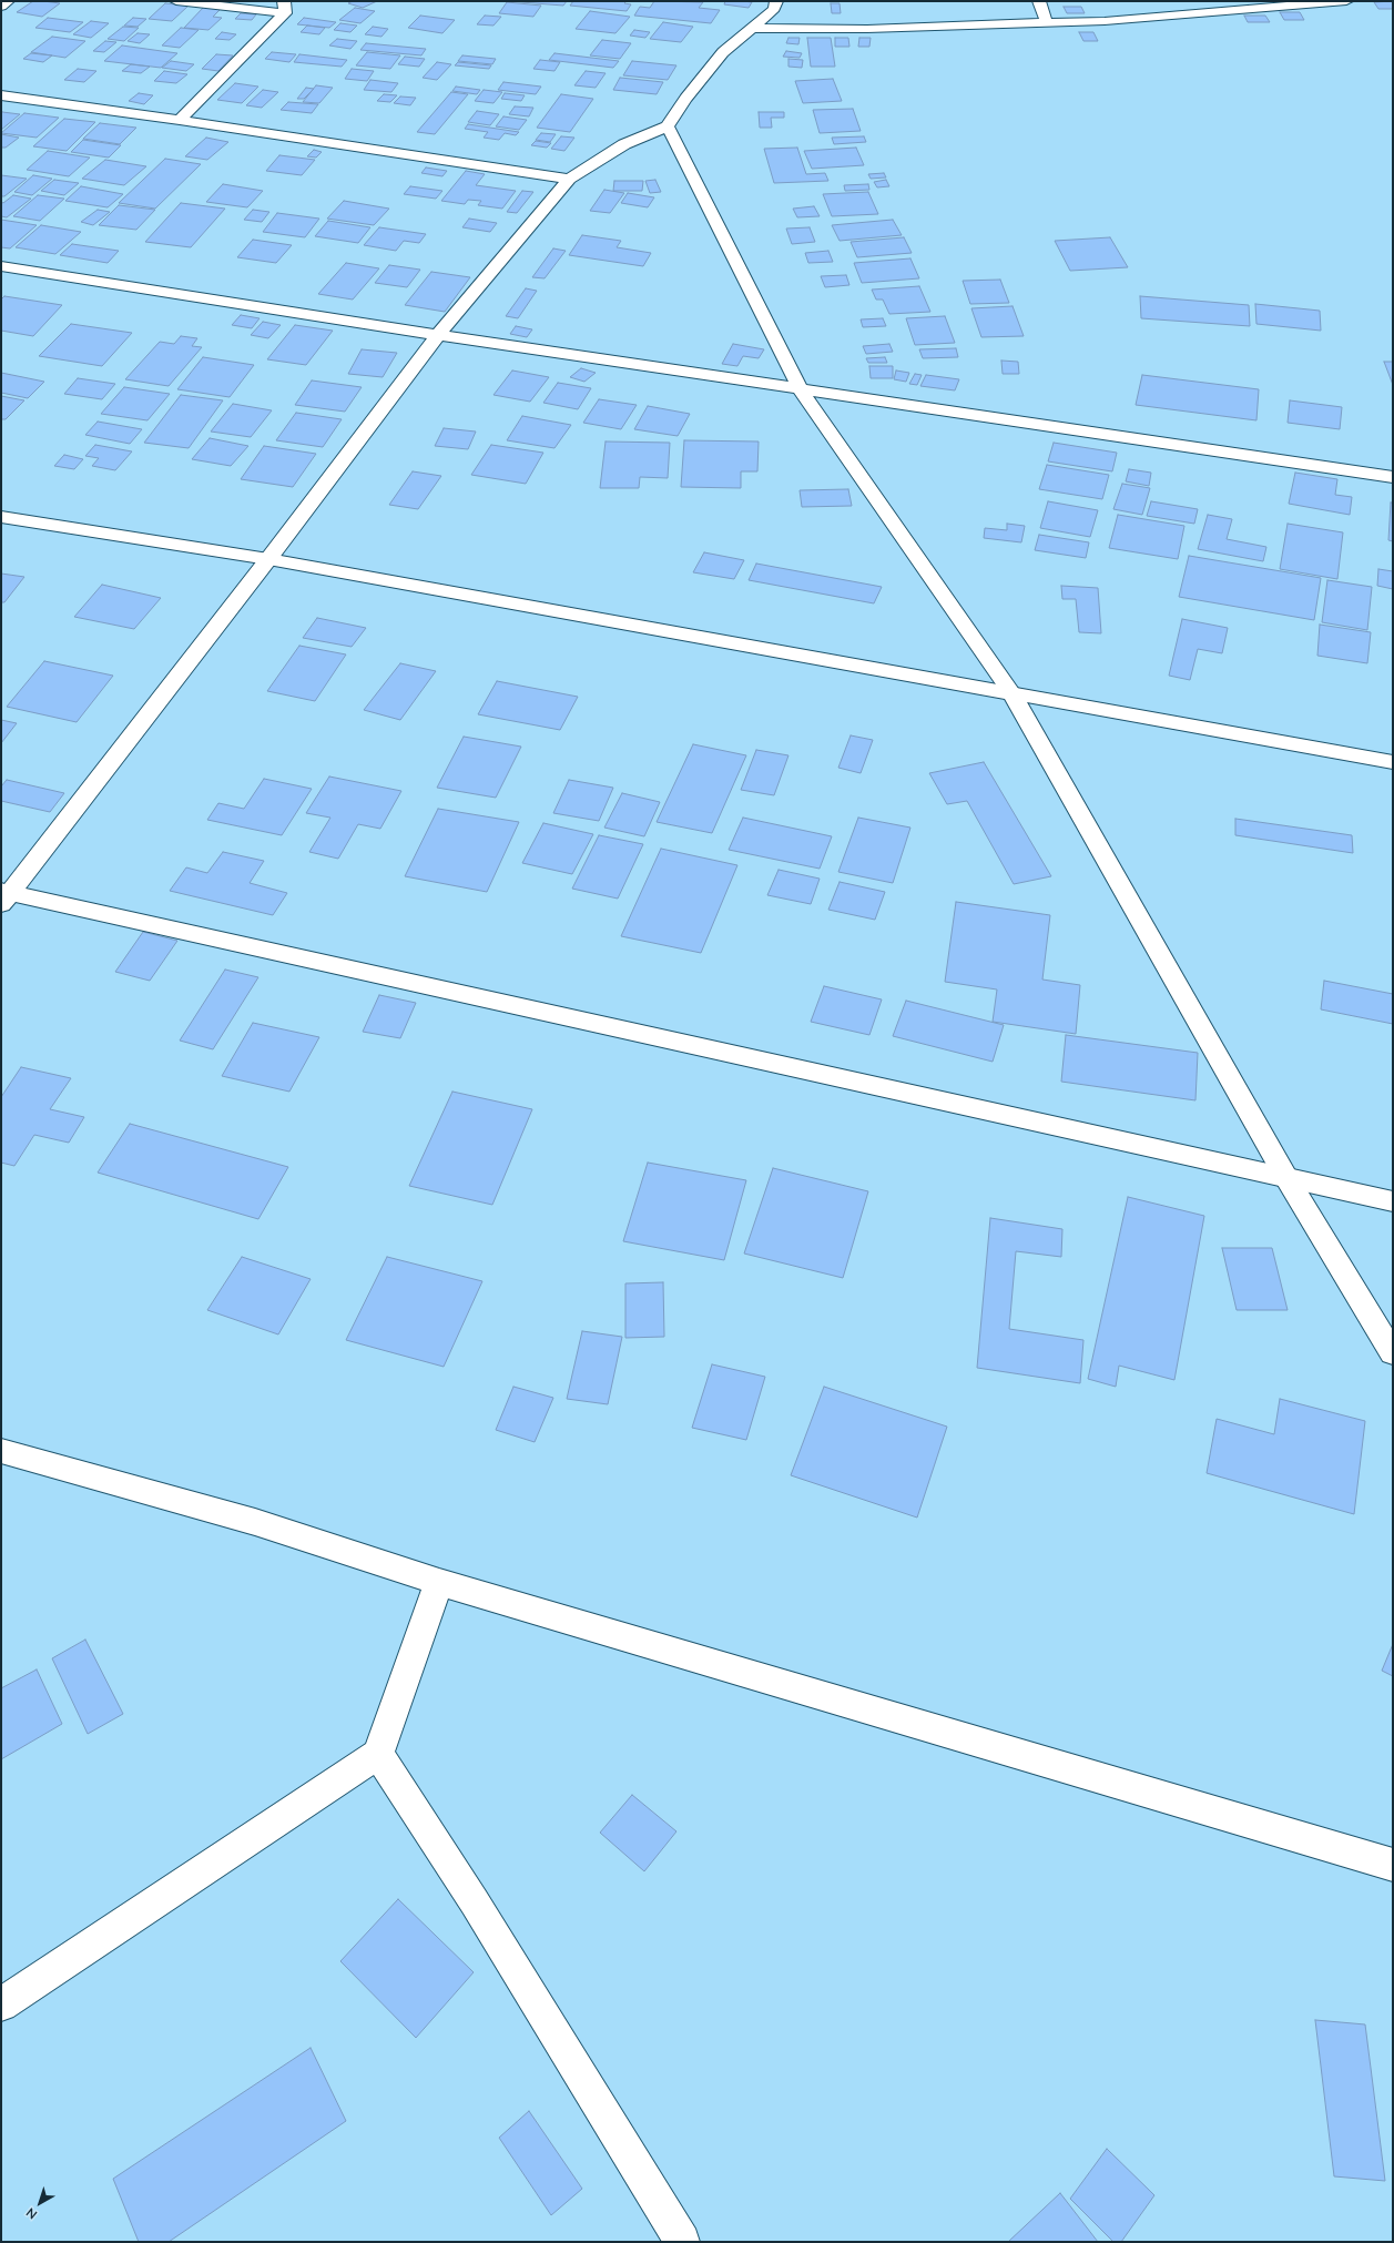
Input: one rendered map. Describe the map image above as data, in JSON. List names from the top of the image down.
{
  "north": "bottom left"
}
